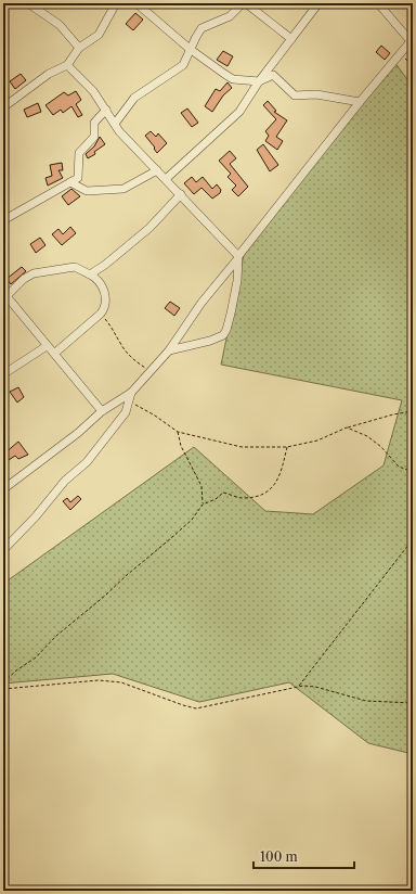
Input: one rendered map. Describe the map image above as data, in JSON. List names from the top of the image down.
{
  "scale_bar": "100 m"
}
